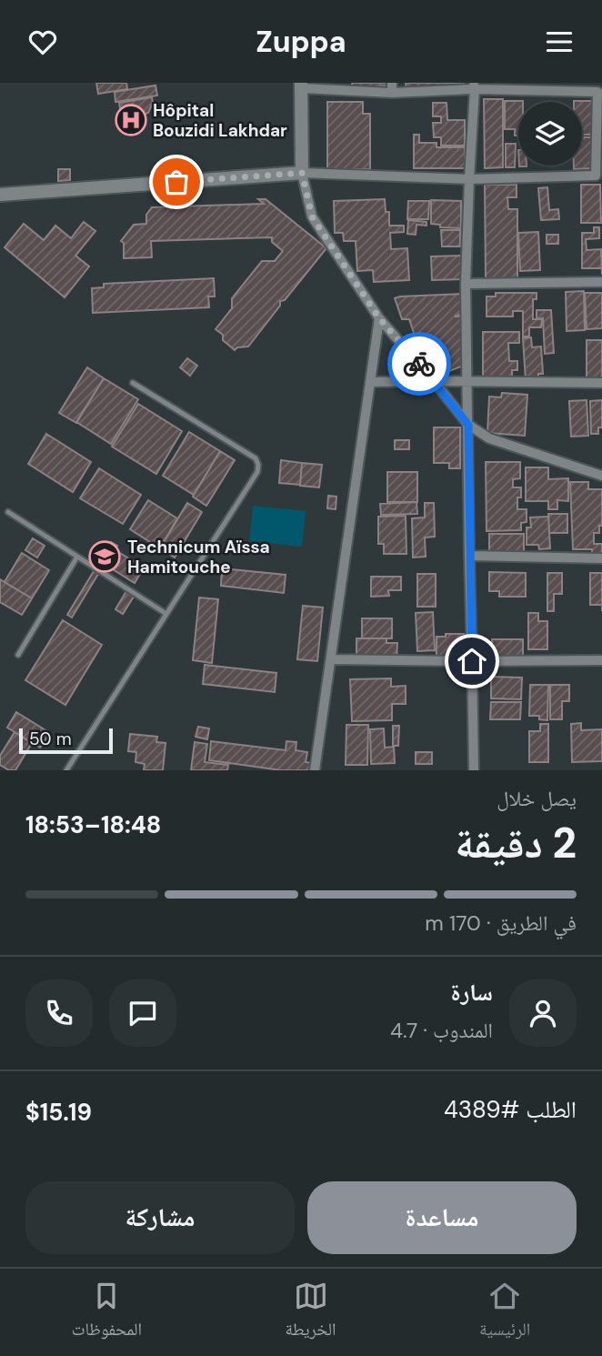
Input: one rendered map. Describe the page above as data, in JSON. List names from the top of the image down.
{
  "places": {
    "hospital": ["Hôpital Bouzidi Lakhdar"],
    "school or university": ["Technicum Aïssa Hamitouche"]
  },
  "scale_bar": "50 m",
  "page": {
    "header": "Zuppa",
    "scale": "50 m",
    "heading": ["2 دقيقة", "يصل خلال", "18:48–18:53"],
    "panel": [
      "سارة",
      "المندوب · 4.7",
      "الطلب #4389",
      "$15.19"
    ],
    "bar": "في الطريق · 170 m",
    "buttons": ["مساعدة", "مشاركة"],
    "tabs": ["الرئيسية", "الخريطة", "المحفوظات"]
  }
}
